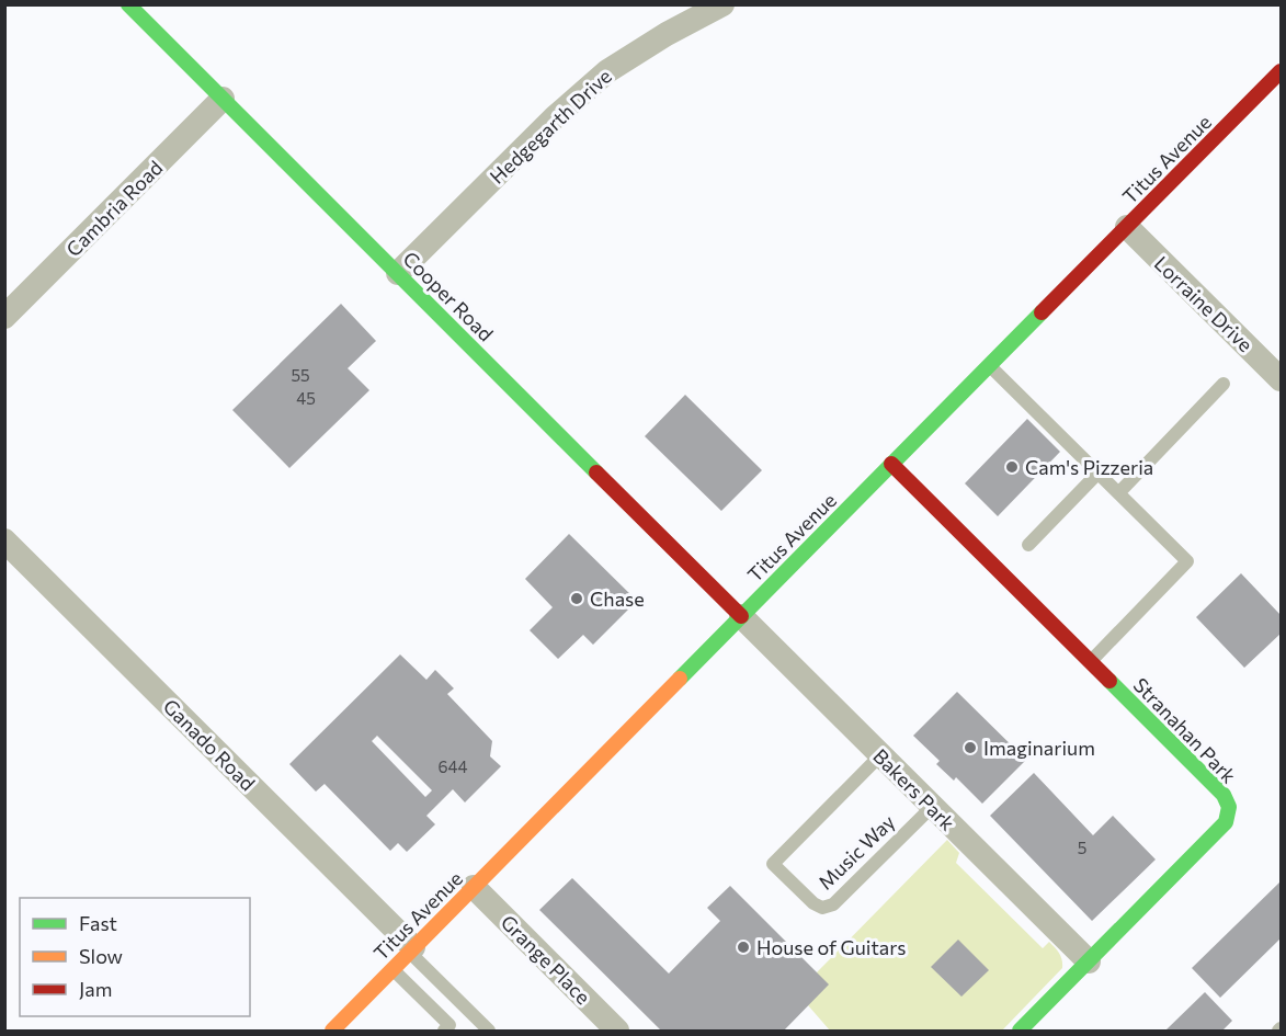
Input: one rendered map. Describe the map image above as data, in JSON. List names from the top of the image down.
{
  "streets": {
    "street": [
      "Hedgegarth Drive",
      "Titus Avenue",
      "Cambria Road",
      "Cooper Road",
      "Lorraine Drive",
      "Stranahan Park",
      "Ganado Road",
      "Bakers Park",
      "Grange Place"
    ],
    "lane": ["Music Way"]
  },
  "crossings": [
    ["Hedgegarth Drive", "Cooper Road"],
    ["Titus Avenue", "Cooper Road"],
    ["Titus Avenue", "Lorraine Drive"],
    ["Titus Avenue", "Stranahan Park"],
    ["Titus Avenue", "Ganado Road"],
    ["Titus Avenue", "Bakers Park"],
    ["Titus Avenue", "Grange Place"],
    ["Cambria Road", "Cooper Road"],
    ["Cooper Road", "Bakers Park"],
    ["Stranahan Park", "Bakers Park"],
    ["Bakers Park", "Music Way"]
  ],
  "places": [
    "Cam's Pizzeria",
    "Chase",
    "Imaginarium",
    "House of Guitars"
  ],
  "house_numbers": [
    "55",
    "45",
    "644",
    "5"
  ],
  "legend": ["Fast", "Slow", "Jam"]
}
